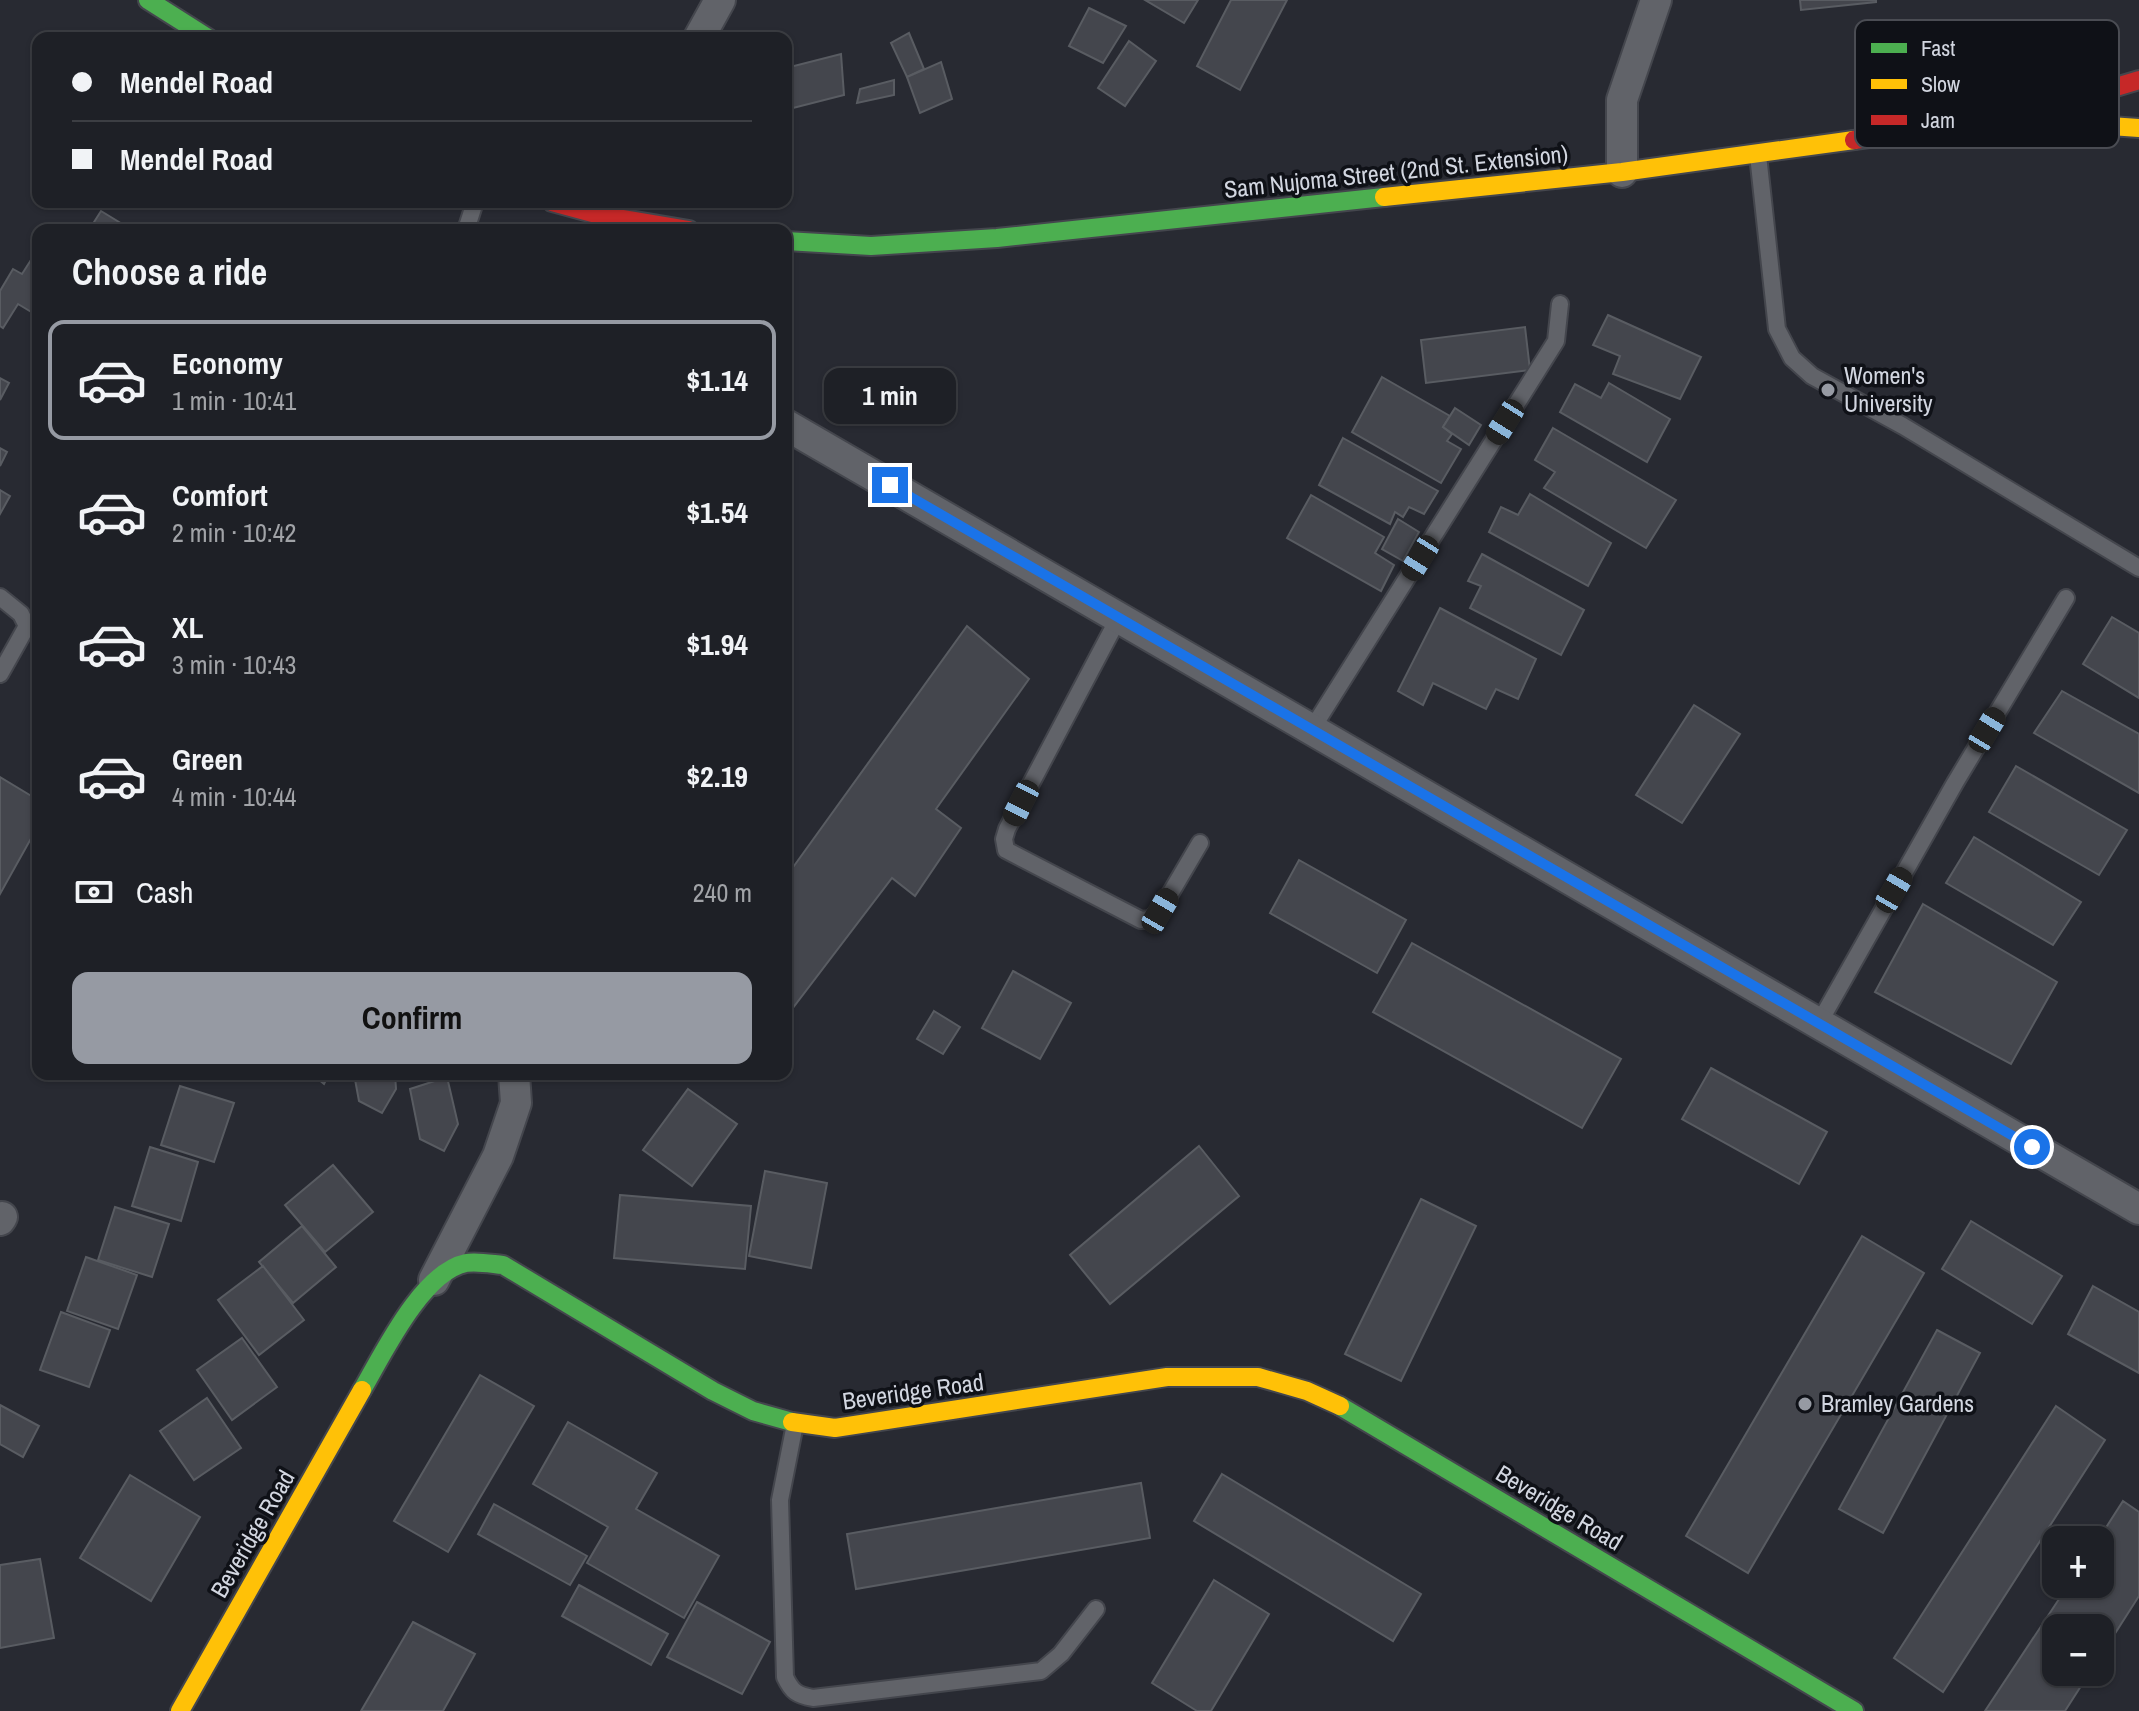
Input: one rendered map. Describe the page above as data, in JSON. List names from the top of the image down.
{
  "streets": {
    "main road": ["Sam Nujoma Street (2nd St. Extension)", "Beveridge Road"]
  },
  "places": ["Women's University", "Bramley Gardens"],
  "legend": ["Fast", "Slow", "Jam"],
  "page": {
    "banner": ["Mendel Road", "Mendel Road"],
    "heading": "Choose a ride",
    "list": [
      {
        "name": "Economy",
        "note": "1 min · 10:41",
        "value": "$1.14"
      },
      {
        "name": "Comfort",
        "note": "2 min · 10:42",
        "value": "$1.54"
      },
      {
        "name": "XL",
        "note": "3 min · 10:43",
        "value": "$1.94"
      },
      {
        "name": "Green",
        "note": "4 min · 10:44",
        "value": "$2.19"
      }
    ],
    "bubble": "1 min",
    "pay": ["Cash", "240 m"],
    "buttons": "Confirm",
    "map_buttons": ["+", "−"]
  }
}
